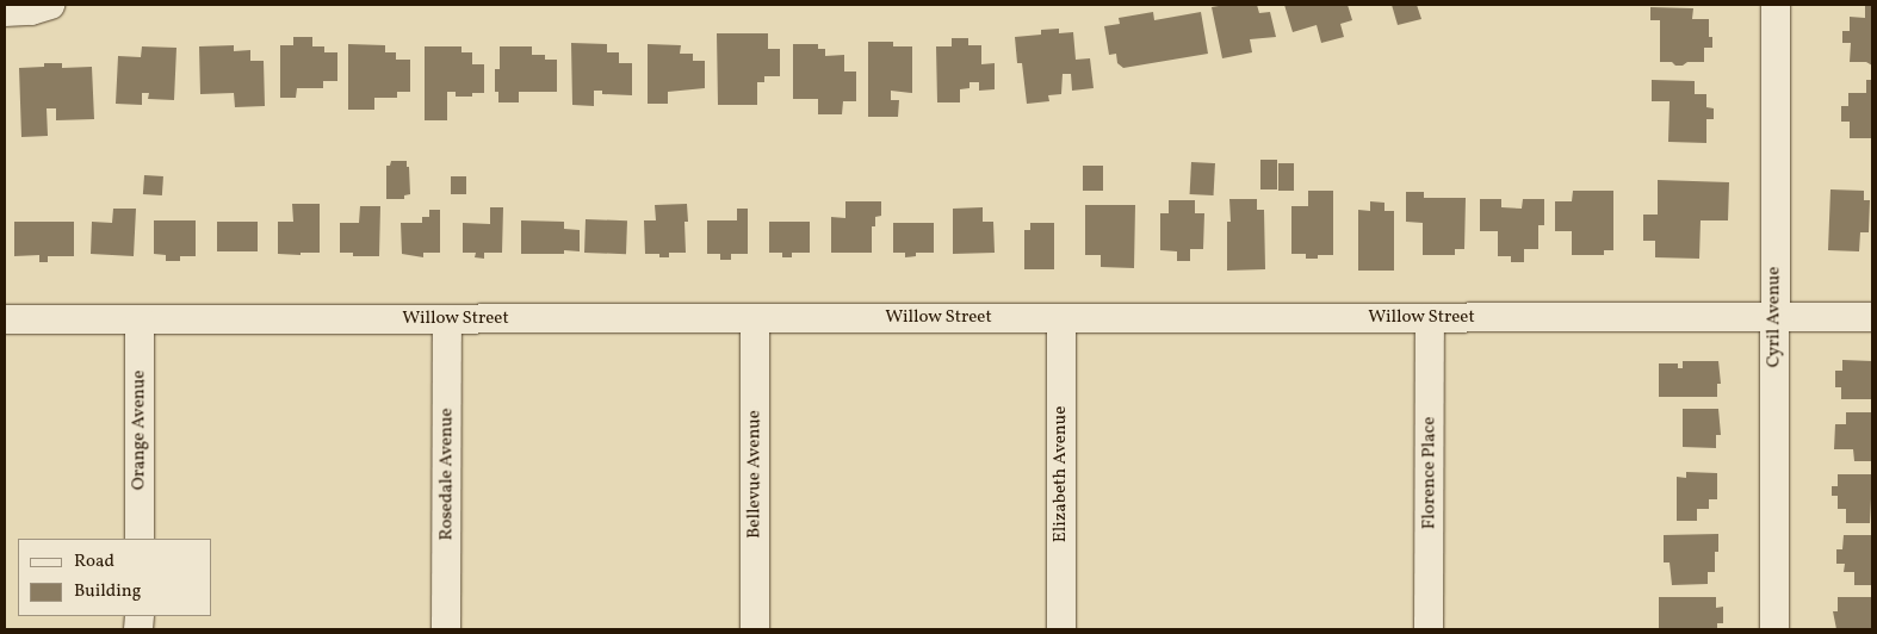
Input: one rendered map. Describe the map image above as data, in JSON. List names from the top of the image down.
{
  "streets": {
    "street": [
      "Cyril Avenue",
      "Willow Street",
      "Orange Avenue",
      "Florence Place",
      "Rosedale Avenue",
      "Bellevue Avenue",
      "Elizabeth Avenue"
    ]
  },
  "crossings": [
    ["Cyril Avenue", "Willow Street"],
    ["Willow Street", "Orange Avenue"],
    ["Willow Street", "Florence Place"],
    ["Willow Street", "Rosedale Avenue"],
    ["Willow Street", "Bellevue Avenue"],
    ["Willow Street", "Elizabeth Avenue"]
  ],
  "legend": ["Road", "Building"]
}
